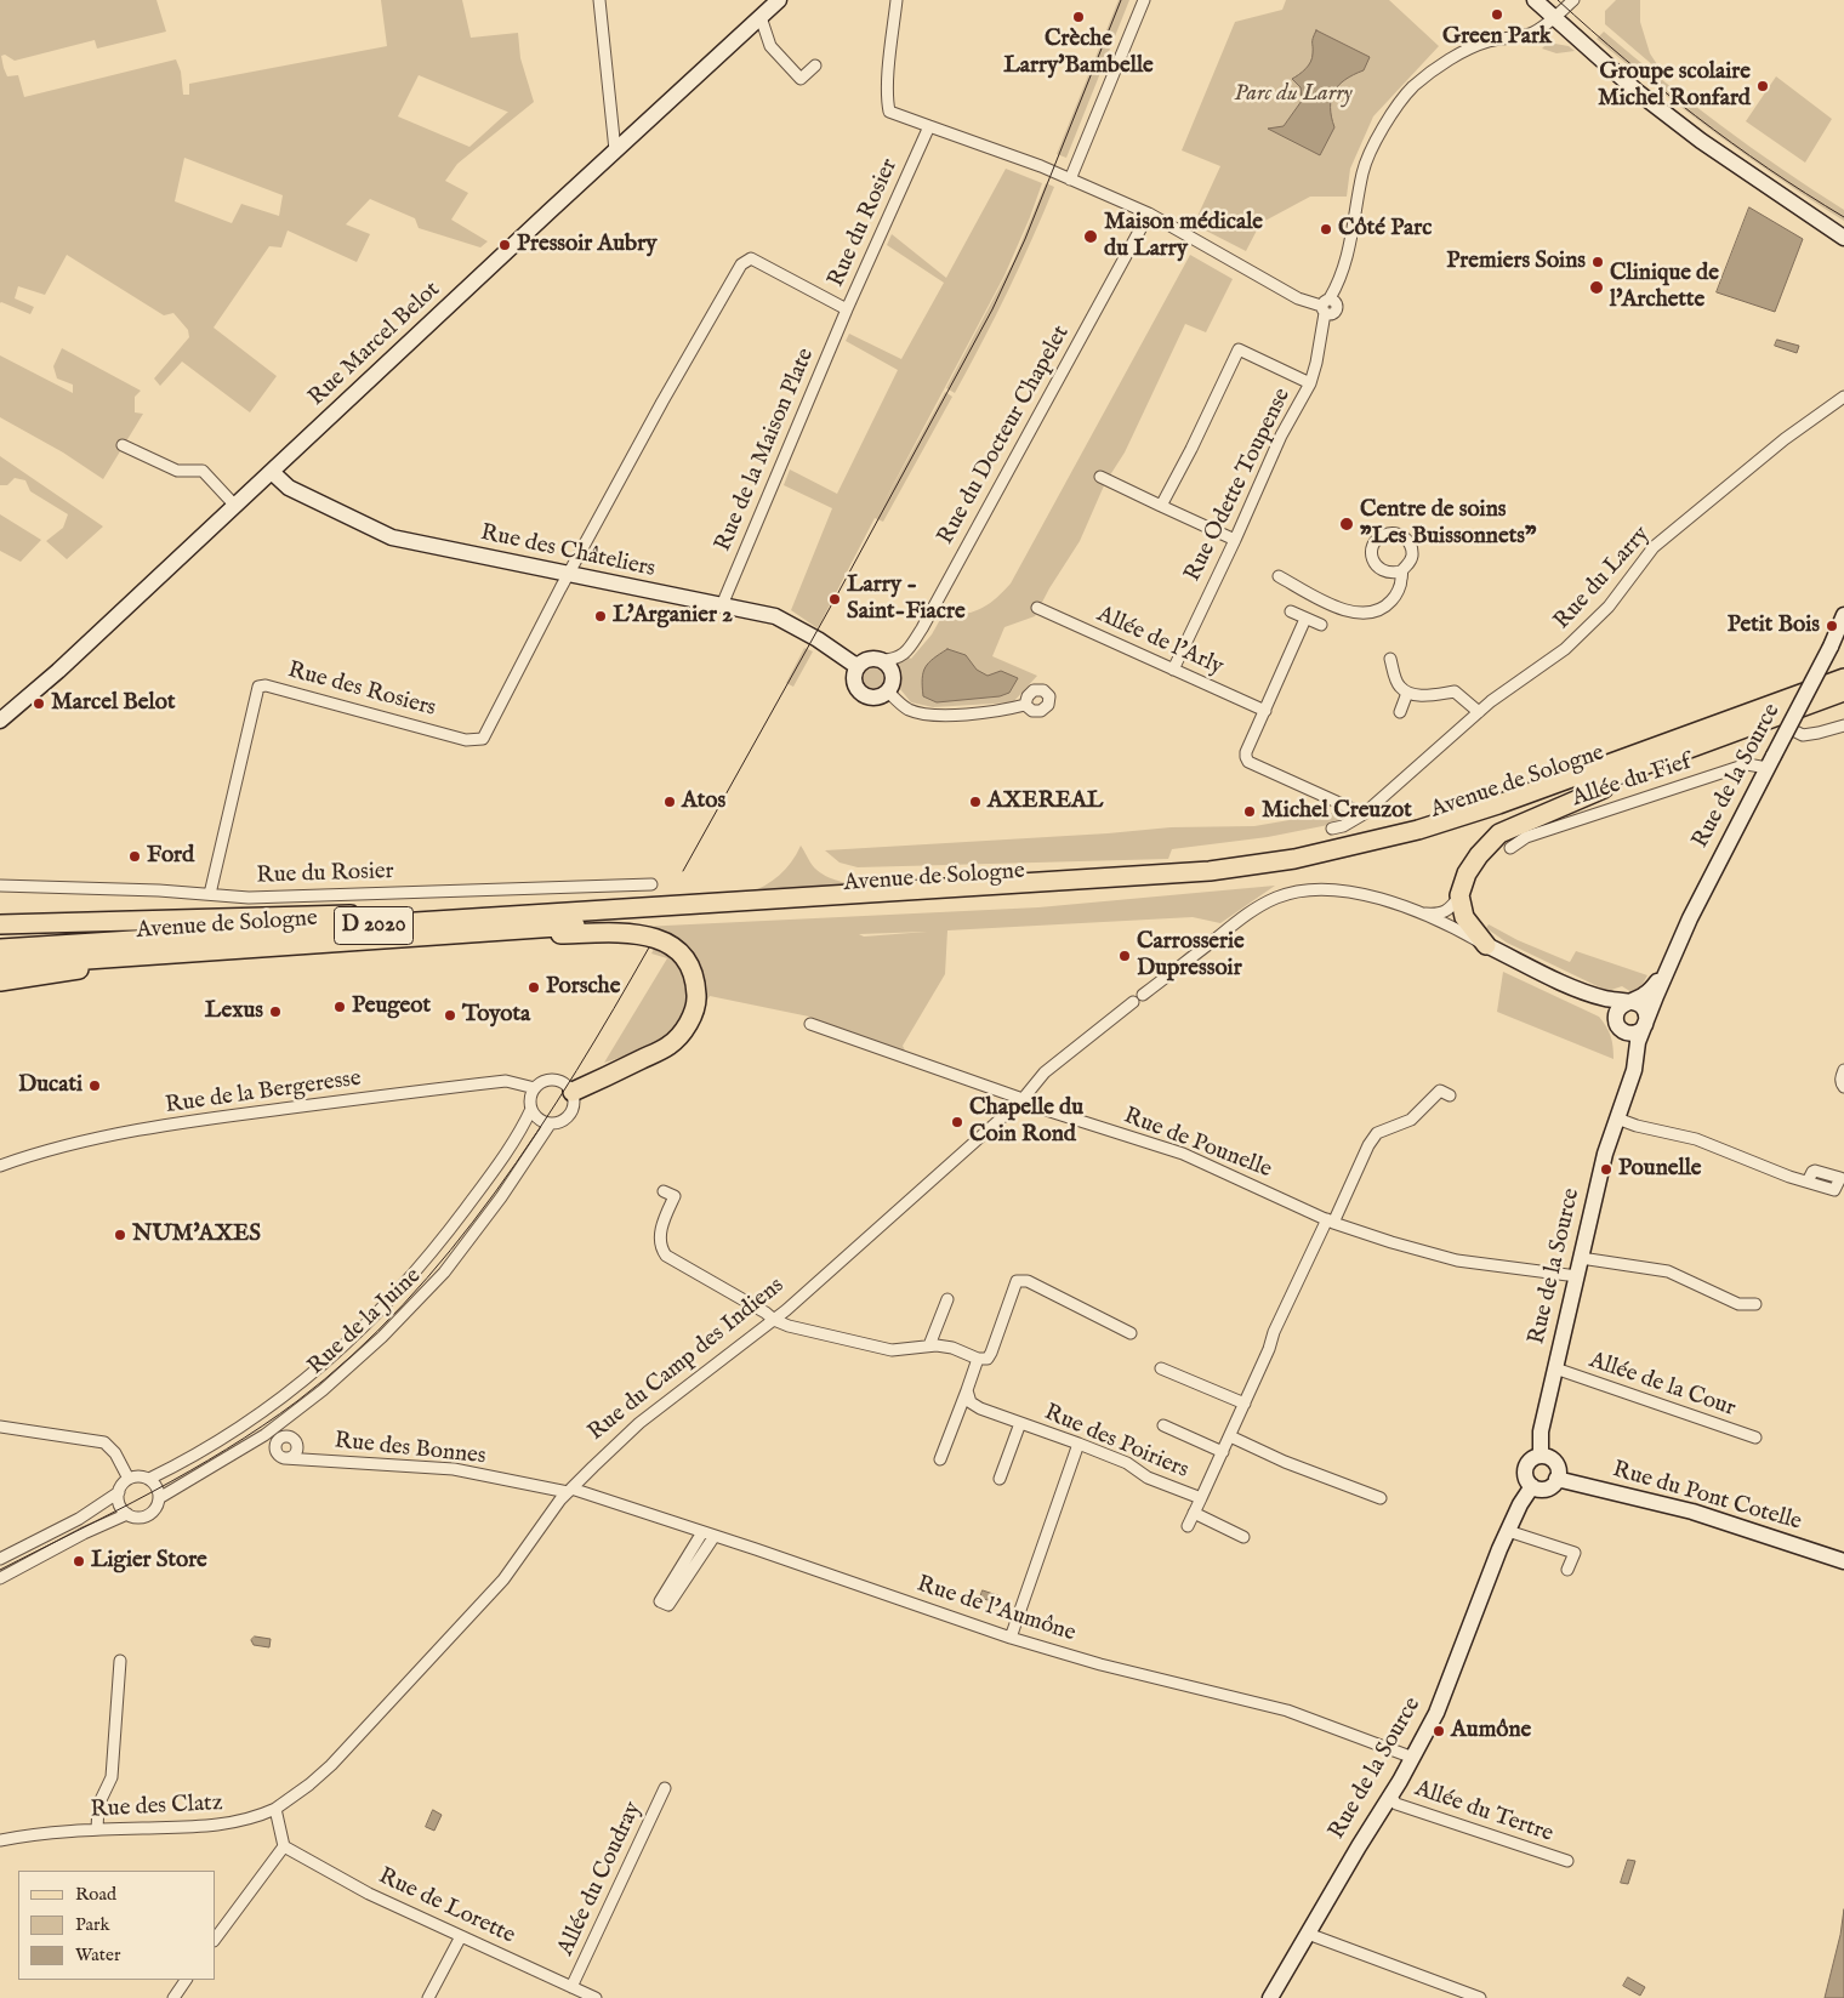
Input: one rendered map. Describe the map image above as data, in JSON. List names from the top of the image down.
{
  "streets": {
    "main road": [
      "Rue Marcel Belot",
      "Rue des Châteliers",
      "Rue de la Source",
      "Avenue de Sologne",
      "D 2020",
      "Rue du Camp des Indiens",
      "Rue du Pont Cotelle"
    ],
    "street": [
      "Rue du Rosier",
      "Rue du Docteur Chapelet",
      "Rue de la Maison Plate",
      "Rue Odette Toupense",
      "Rue du Larry",
      "Allée de l'Arly",
      "Rue des Rosiers",
      "Allée du Fief",
      "Rue de la Bergeresse",
      "Rue de Pounelle",
      "Rue de la Juine",
      "Allée de la Cour",
      "Rue des Poiriers",
      "Rue des Bonnes",
      "Rue de l'Aumône",
      "Rue des Clatz",
      "Allée du Tertre",
      "Allée du Coudray",
      "Rue de Lorette"
    ]
  },
  "crossings": [
    ["Rue du Rosier", "Rue de la Maison Plate"],
    ["Rue du Rosier", "Rue des Châteliers"],
    ["Rue du Rosier", "Rue des Rosiers"],
    ["Rue Marcel Belot", "Rue des Châteliers"],
    ["Rue du Docteur Chapelet", "Rue des Châteliers"],
    ["Rue de la Maison Plate", "Rue des Châteliers"],
    ["Rue Odette Toupense", "Allée de l'Arly"],
    ["Rue des Châteliers", "Rue des Rosiers"],
    ["Rue de la Source", "Allée du Fief"],
    ["Rue de la Source", "Rue de Pounelle"],
    ["Rue de la Source", "Rue du Camp des Indiens"],
    ["Rue de la Source", "Allée de la Cour"],
    ["Rue de la Source", "Rue du Pont Cotelle"],
    ["Rue de la Source", "Rue de l'Aumône"],
    ["Rue de la Source", "Allée du Tertre"],
    ["Rue de la Bergeresse", "Rue de la Juine"],
    ["Rue de Pounelle", "Rue du Camp des Indiens"],
    ["Rue de Pounelle", "Rue des Poiriers"],
    ["Rue du Camp des Indiens", "Rue des Bonnes"],
    ["Rue du Camp des Indiens", "Rue de l'Aumône"],
    ["Rue du Camp des Indiens", "Rue des Clatz"],
    ["Rue des Bonnes", "Rue de l'Aumône"],
    ["Allée du Coudray", "Rue de Lorette"]
  ],
  "parks": ["Parc du Larry"],
  "places": [
    "Green Park",
    "Crèche Larry'Bambelle",
    "Groupe scolaire Michel Ronfard",
    "Côté Parc",
    "Maison médicale du Larry",
    "Pressoir Aubry",
    "Premiers Soins",
    "Clinique de l'Archette",
    "Centre de soins \"Les Buissonnets\"",
    "Larry - Saint-Fiacre",
    "L'Arganier 2",
    "Petit Bois",
    "Marcel Belot",
    "Atos",
    "AXEREAL",
    "Michel Creuzot",
    "Ford",
    "Carrosserie Dupressoir",
    "Porsche",
    "Peugeot",
    "Lexus",
    "Toyota",
    "Ducati",
    "Chapelle du Coin Rond",
    "Pounelle",
    "NUM'AXES",
    "Ligier Store",
    "Aumône"
  ],
  "legend": ["Road", "Park", "Water"]
}
